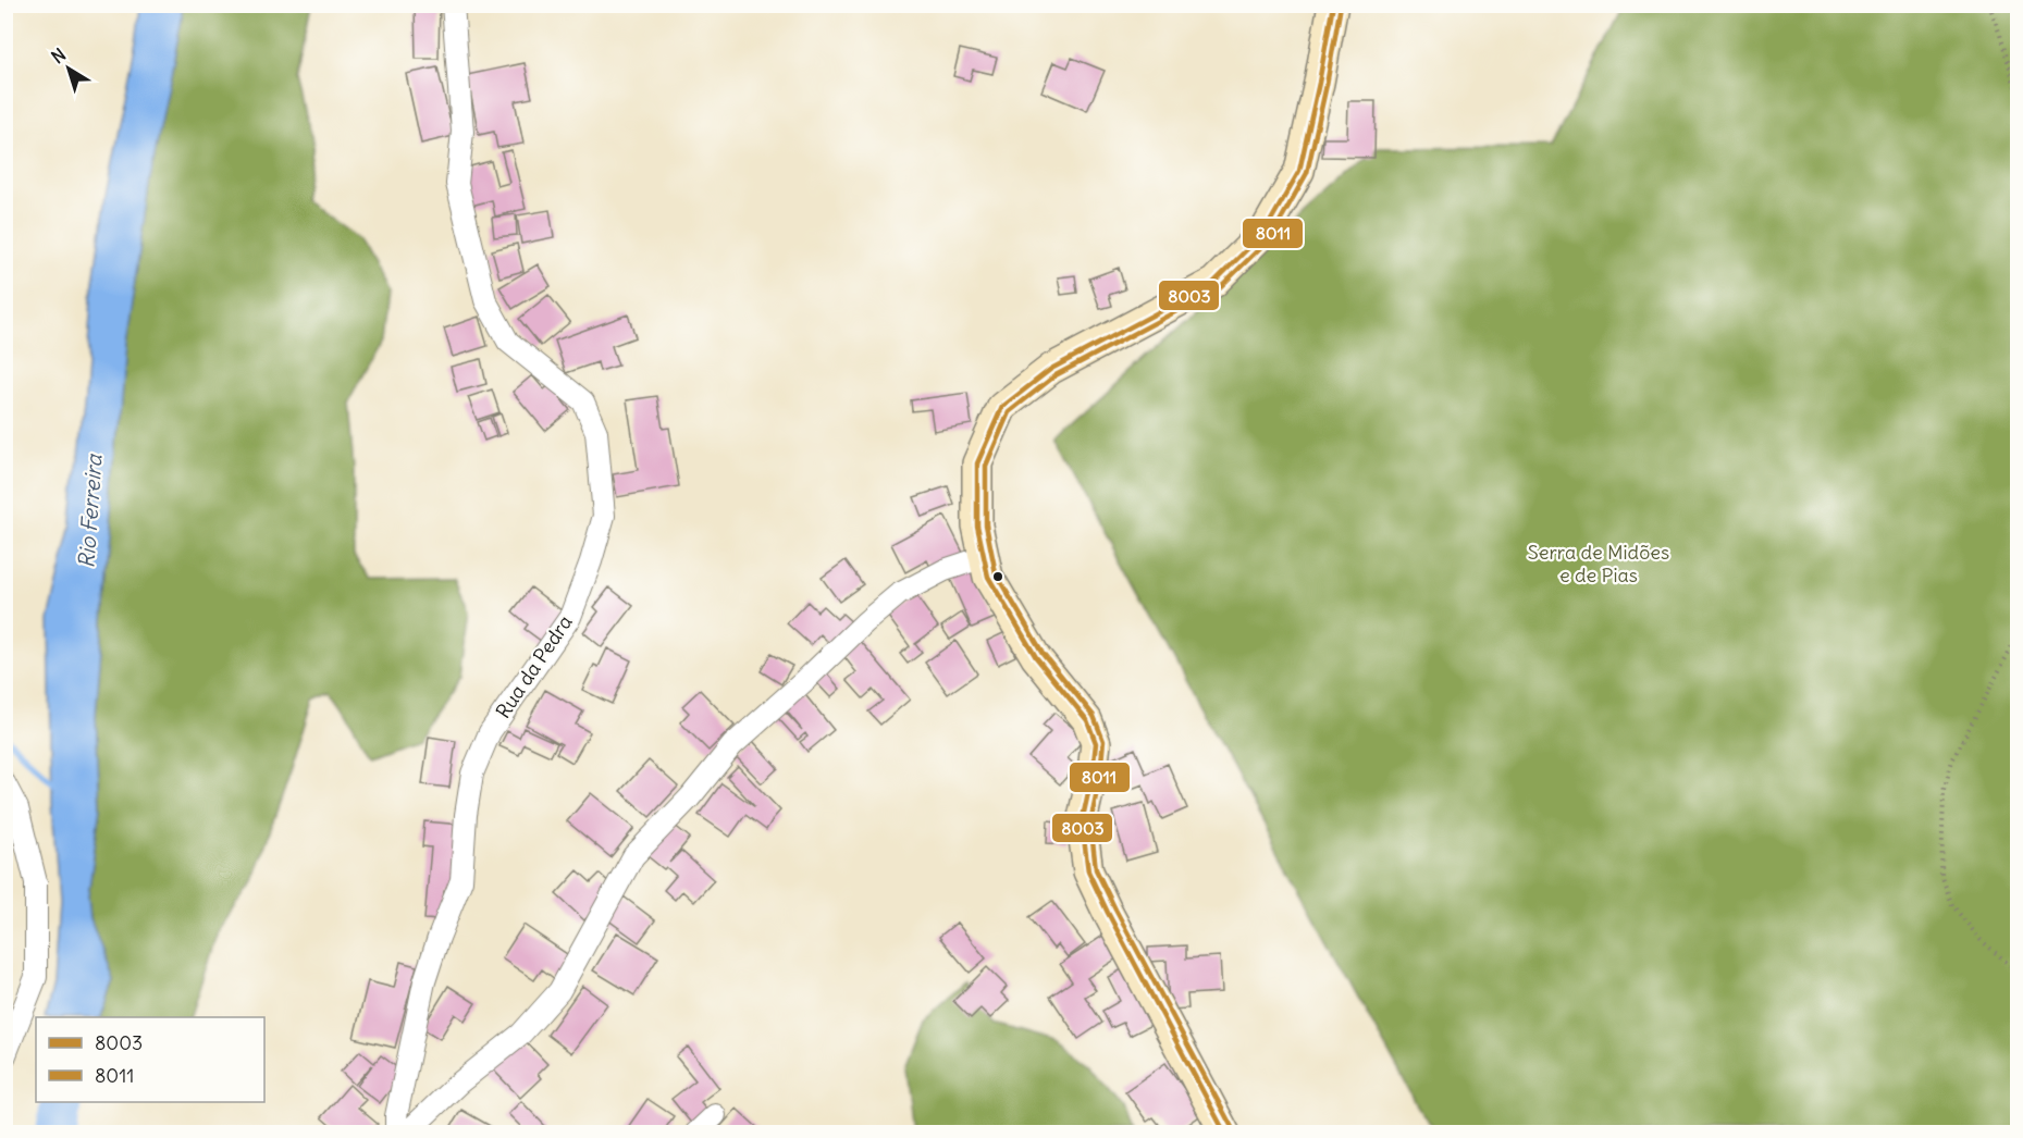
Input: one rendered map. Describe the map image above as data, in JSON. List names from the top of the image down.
{
  "streets": {
    "street": ["Rua da Pedra"]
  },
  "water": ["Rio Ferreira"],
  "parks": ["Serra de Midões e de Pias"],
  "lines": ["transit line 8003", "transit line 8011"],
  "legend": ["8003", "8011"],
  "north": "top left"
}
